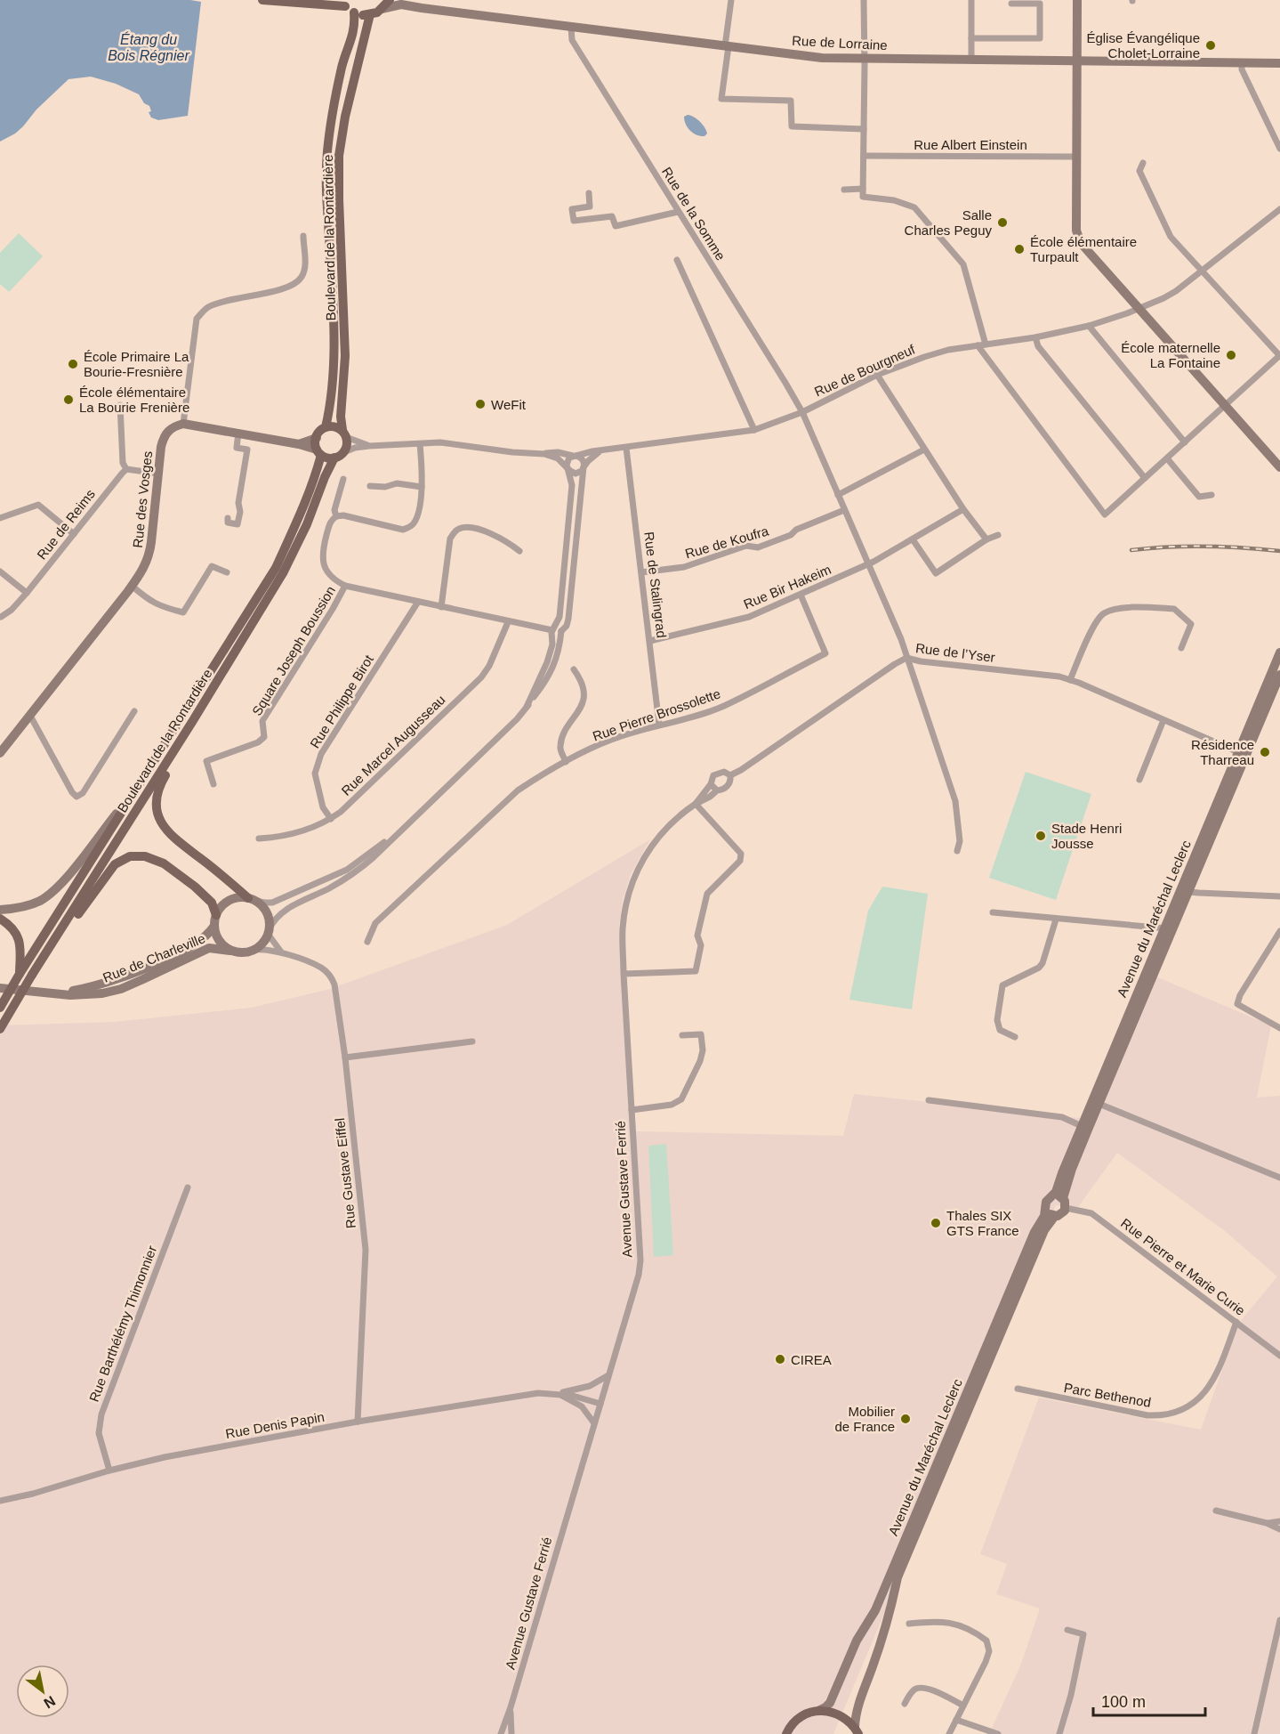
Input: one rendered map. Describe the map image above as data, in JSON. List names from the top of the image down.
{
  "streets": {
    "main road": [
      "Rue de Lorraine",
      "Boulevard de la Rontardière",
      "Rue des Vosges",
      "Avenue du Maréchal Leclerc",
      "Rue de Charleville"
    ],
    "street": [
      "Rue Albert Einstein",
      "Rue de la Somme",
      "Rue de Bourgneuf",
      "Rue de Reims",
      "Rue de Koufra",
      "Rue de Stalingrad",
      "Rue Bir Hakeim",
      "Square Joseph Boussion",
      "Rue de l’Yser",
      "Rue Philippe Birot",
      "Rue Pierre Brossolette",
      "Rue Marcel Augusseau",
      "Rue Gustave Eiffel",
      "Avenue Gustave Ferrié",
      "Rue Pierre et Marie Curie",
      "Rue Barthélémy Thimonnier",
      "Parc Bethenod",
      "Rue Denis Papin"
    ]
  },
  "crossings": [
    ["Rue de Lorraine", "Rue de la Somme"],
    ["Rue de la Somme", "Rue de Bourgneuf"],
    ["Rue de la Somme", "Rue de l’Yser"],
    ["Boulevard de la Rontardière", "Rue de Bourgneuf"],
    ["Rue de Bourgneuf", "Rue de Stalingrad"],
    ["Rue de Bourgneuf", "Rue de l’Yser"],
    ["Rue de Koufra", "Rue de Stalingrad"],
    ["Rue de Koufra", "Rue de l’Yser"],
    ["Rue de Stalingrad", "Rue Bir Hakeim"],
    ["Rue de Stalingrad", "Rue Pierre Brossolette"],
    ["Rue Bir Hakeim", "Rue de l’Yser"],
    ["Rue Bir Hakeim", "Rue Pierre Brossolette"],
    ["Rue de l’Yser", "Avenue du Maréchal Leclerc"],
    ["Rue Philippe Birot", "Rue Marcel Augusseau"],
    ["Avenue du Maréchal Leclerc", "Rue Pierre et Marie Curie"],
    ["Rue de Charleville", "Rue Gustave Eiffel"],
    ["Rue Gustave Eiffel", "Rue Denis Papin"],
    ["Avenue Gustave Ferrié", "Rue Denis Papin"],
    ["Rue Pierre et Marie Curie", "Parc Bethenod"],
    ["Rue Barthélémy Thimonnier", "Rue Denis Papin"]
  ],
  "water": ["Étang du Bois Régnier"],
  "places": [
    "Église Évangélique Cholet-Lorraine",
    "Salle Charles Peguy",
    "École élémentaire Turpault",
    "École maternelle La Fontaine",
    "École Primaire La Bourie-Fresnière",
    "École élémentaire La Bourie Frenière",
    "WeFit",
    "Résidence Tharreau",
    "Stade Henri Jousse",
    "Thales SIX GTS France",
    "CIREA",
    "Mobilier de France"
  ],
  "scale_bar": "100 m",
  "north": "bottom right"
}
